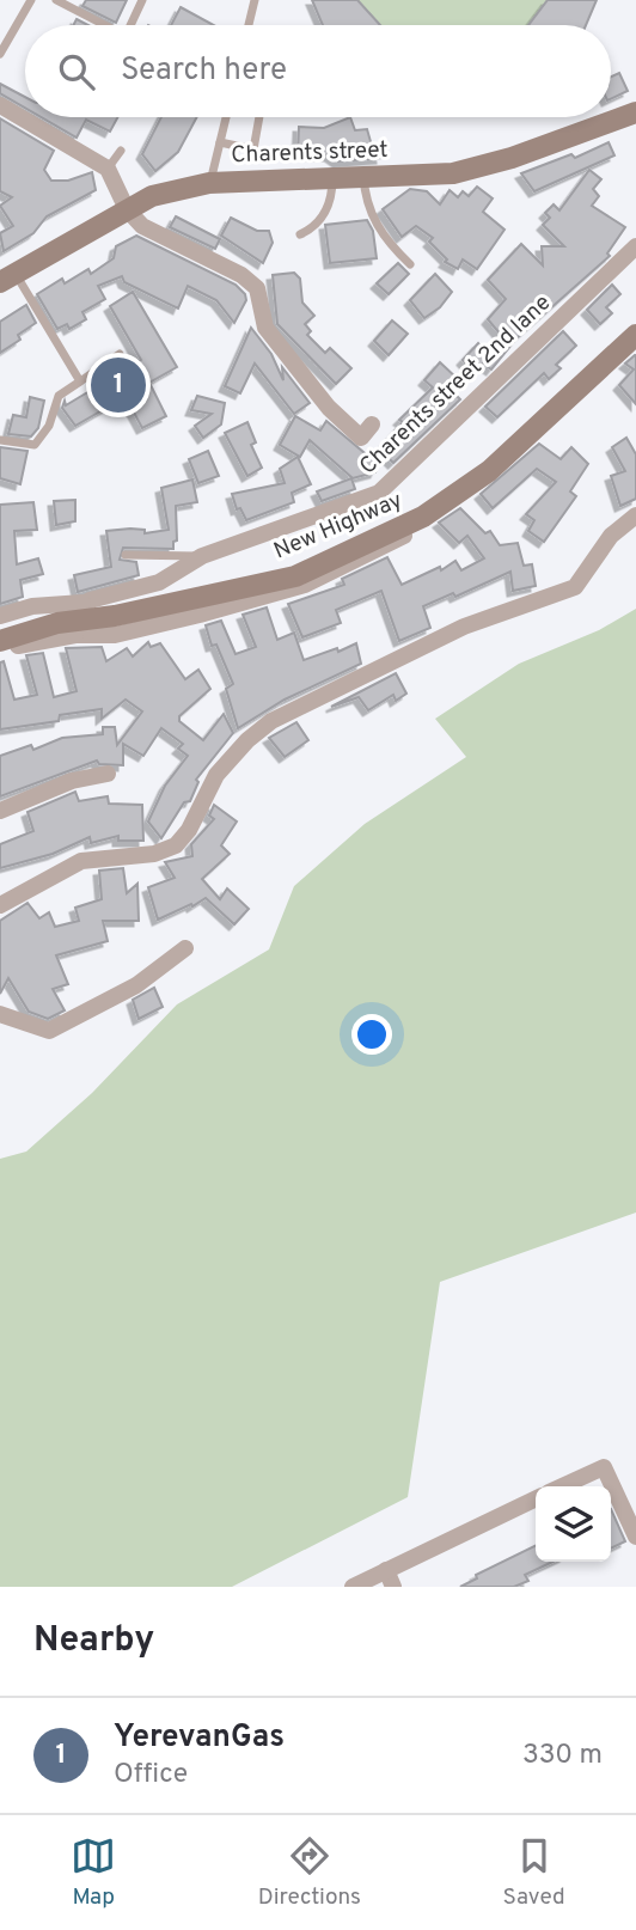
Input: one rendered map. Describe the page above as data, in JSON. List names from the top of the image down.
{
  "streets": {
    "main road": ["Charents street", "New Highway"],
    "street": ["Charents street 2nd lane"]
  },
  "crossings": [
    ["Charents street", "Charents street 2nd lane"],
    ["Charents street 2nd lane", "New Highway"]
  ],
  "page": {
    "search": "Search here",
    "pins": "1",
    "heading": "Nearby",
    "list": [
      {
        "mark": "1",
        "name": "YerevanGas",
        "note": "Office",
        "value": "330 m"
      }
    ],
    "nav": ["Map", "Directions", "Saved"]
  }
}
